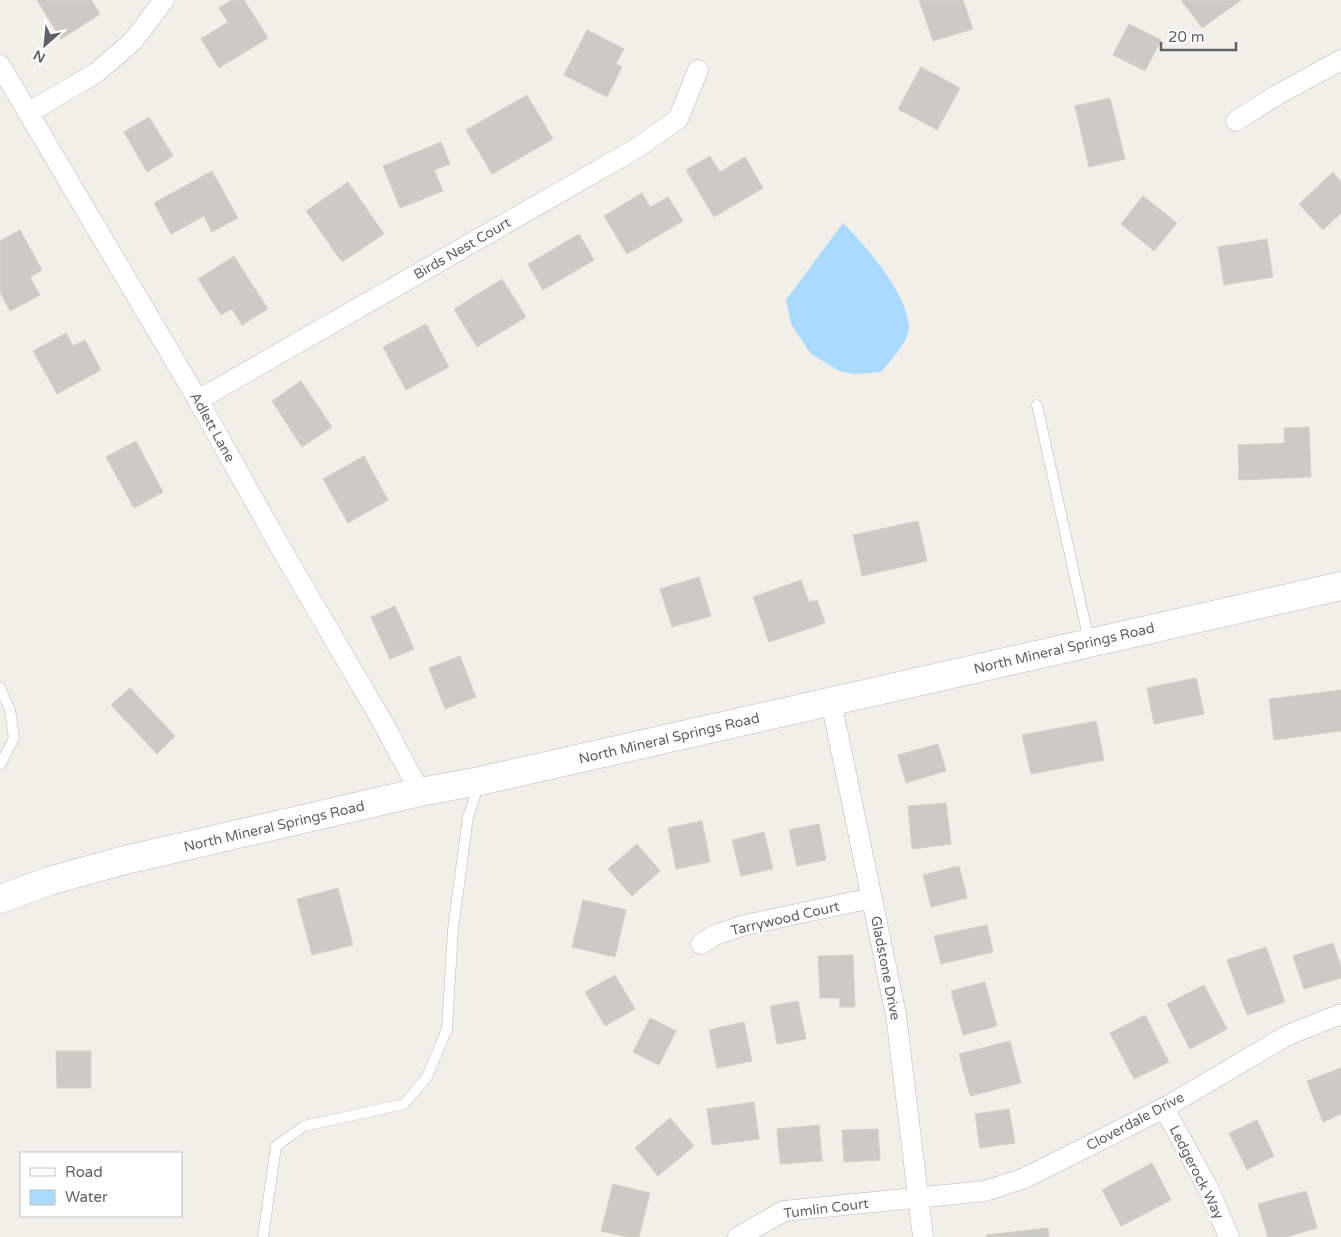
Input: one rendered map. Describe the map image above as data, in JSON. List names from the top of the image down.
{
  "streets": {
    "street": [
      "Birds Nest Court",
      "Adlett Lane",
      "North Mineral Springs Road",
      "Tarrywood Court",
      "Gladstone Drive",
      "Cloverdale Drive",
      "Ledgerock Way",
      "Tumlin Court"
    ]
  },
  "crossings": [
    ["Birds Nest Court", "Adlett Lane"],
    ["Adlett Lane", "North Mineral Springs Road"],
    ["North Mineral Springs Road", "Gladstone Drive"],
    ["Tarrywood Court", "Gladstone Drive"],
    ["Gladstone Drive", "Cloverdale Drive"],
    ["Gladstone Drive", "Tumlin Court"],
    ["Cloverdale Drive", "Ledgerock Way"],
    ["Cloverdale Drive", "Tumlin Court"]
  ],
  "legend": ["Road", "Water"],
  "scale_bar": "20 m",
  "north": "bottom left"
}
